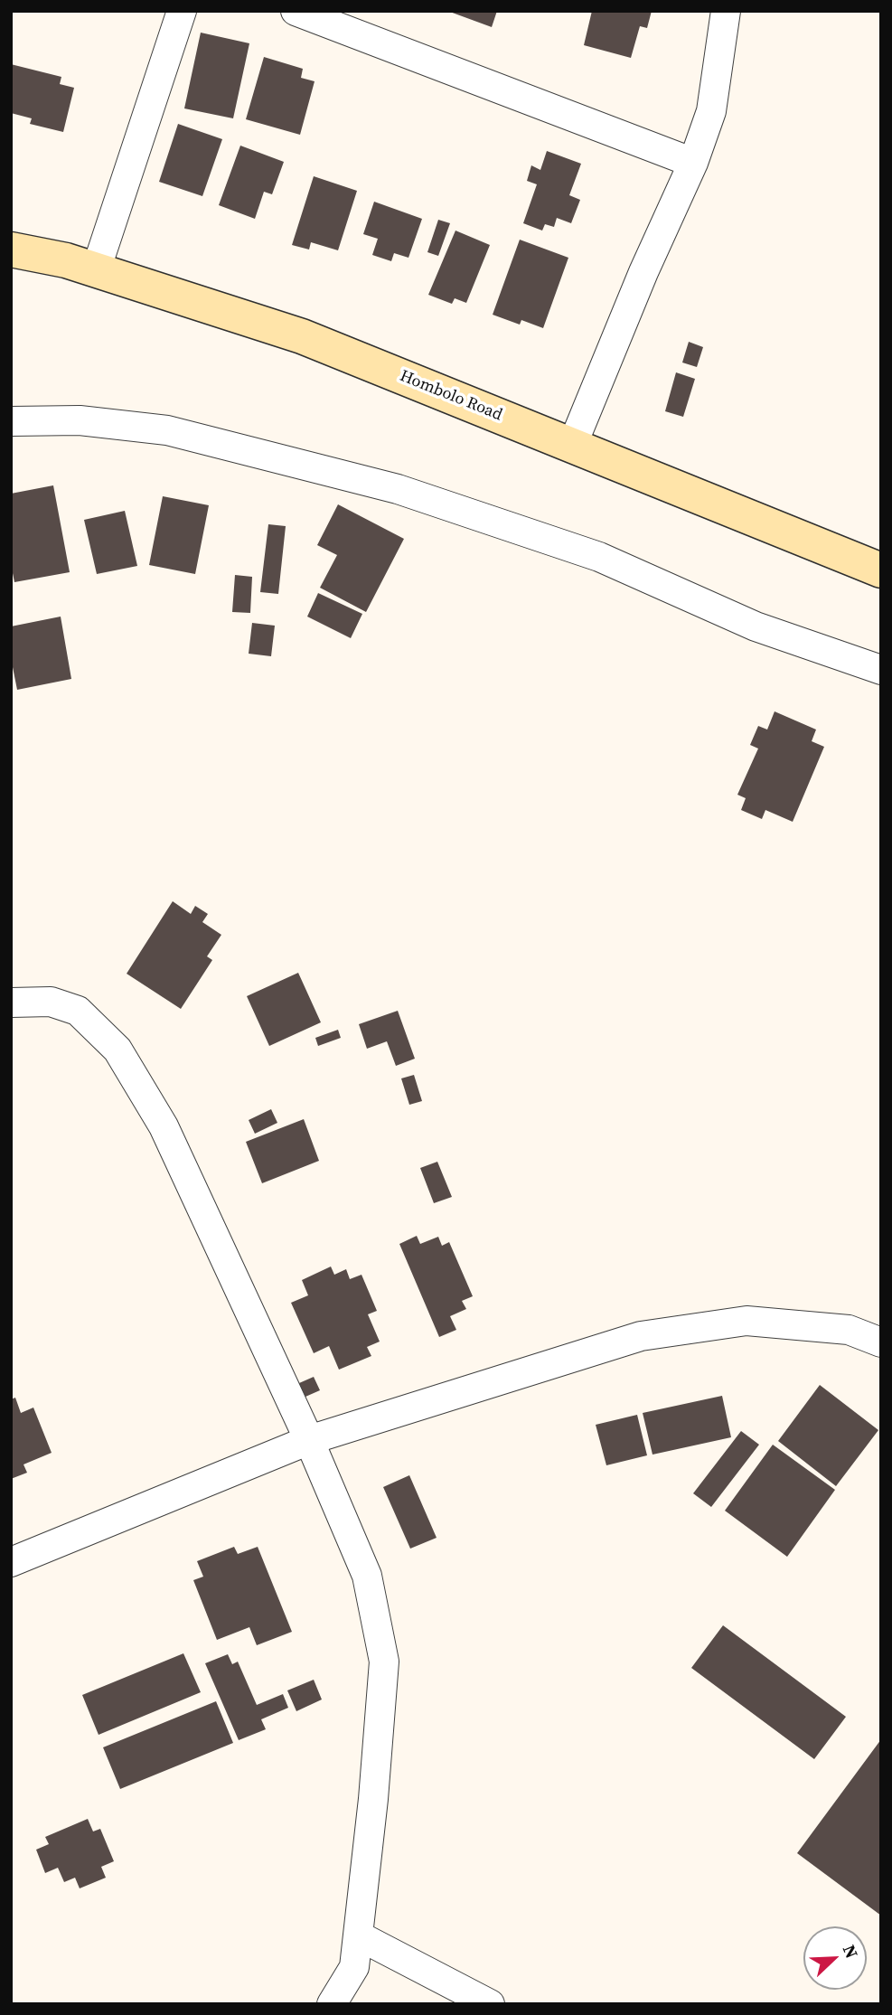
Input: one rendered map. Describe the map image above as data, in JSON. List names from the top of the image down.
{
  "streets": {
    "street": ["Hombolo Road"]
  },
  "north": "top right"
}
